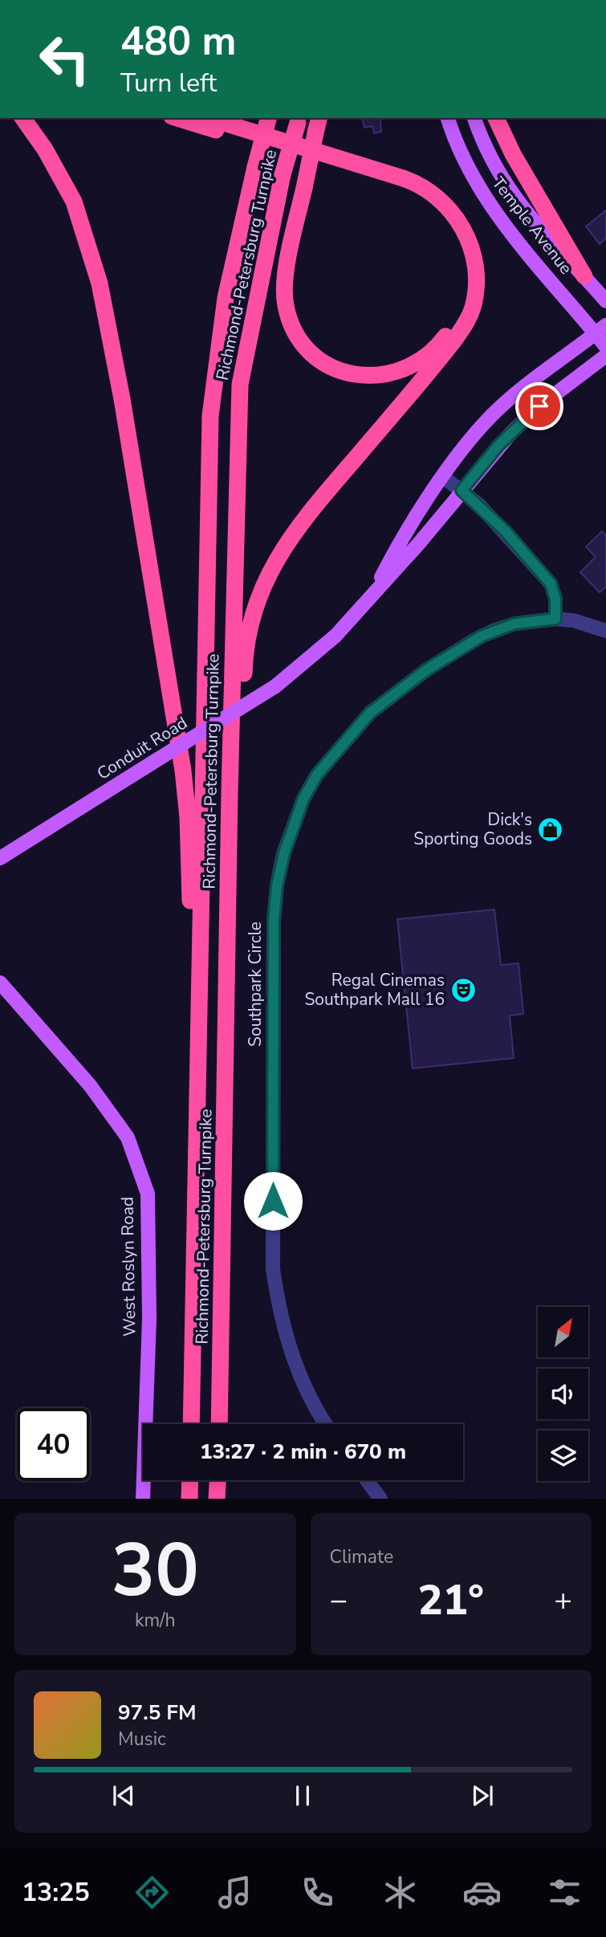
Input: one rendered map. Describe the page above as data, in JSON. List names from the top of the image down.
{
  "streets": {
    "highway": ["Richmond-Petersburg Turnpike"],
    "main road": ["Temple Avenue", "Conduit Road", "West Roslyn Road"],
    "street": ["Southpark Circle"]
  },
  "crossings": [
    ["Temple Avenue", "Conduit Road"]
  ],
  "places": {
    "shop": ["Dick's Sporting Goods"],
    "theatre": ["Regal Cinemas Southpark Mall 16"]
  },
  "north": "top right",
  "page": {
    "turn": ["480 m", "Turn left"],
    "limit": "40",
    "trip": "13:27 · 2 min · 670 m",
    "tile": [
      ["30", "km/h"],
      "Climate"
    ],
    "heat": ["−", "21°", "+"],
    "song": ["97.5 FM", "Music"],
    "tabs": "13:25"
  }
}
